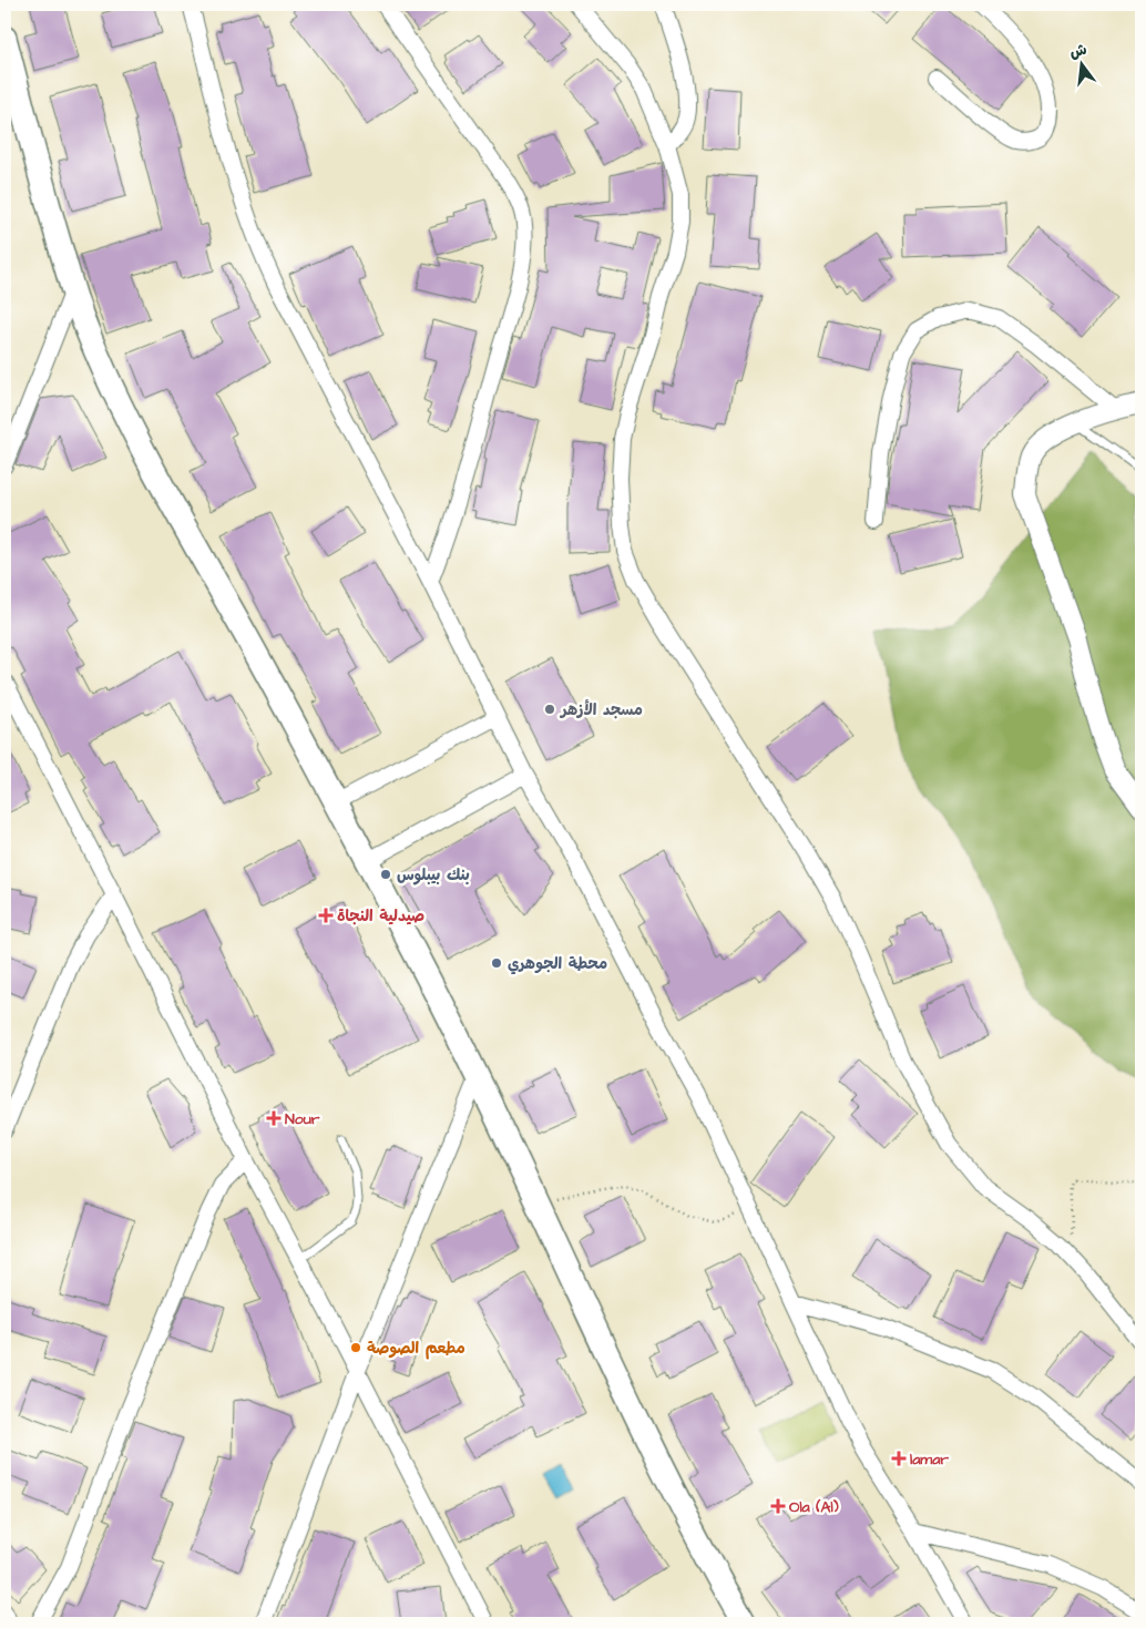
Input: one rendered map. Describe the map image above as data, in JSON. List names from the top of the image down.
{
  "places": {
    "other": [
      "مسجد الأزهر",
      "بنك بيبلوس",
      "محطة الجوهري",
      "مطعم الصوصة"
    ],
    "health": [
      "صيدلية النجاة",
      "Nour",
      "lamar",
      "Ola (Al)"
    ]
  },
  "north": "top"
}
